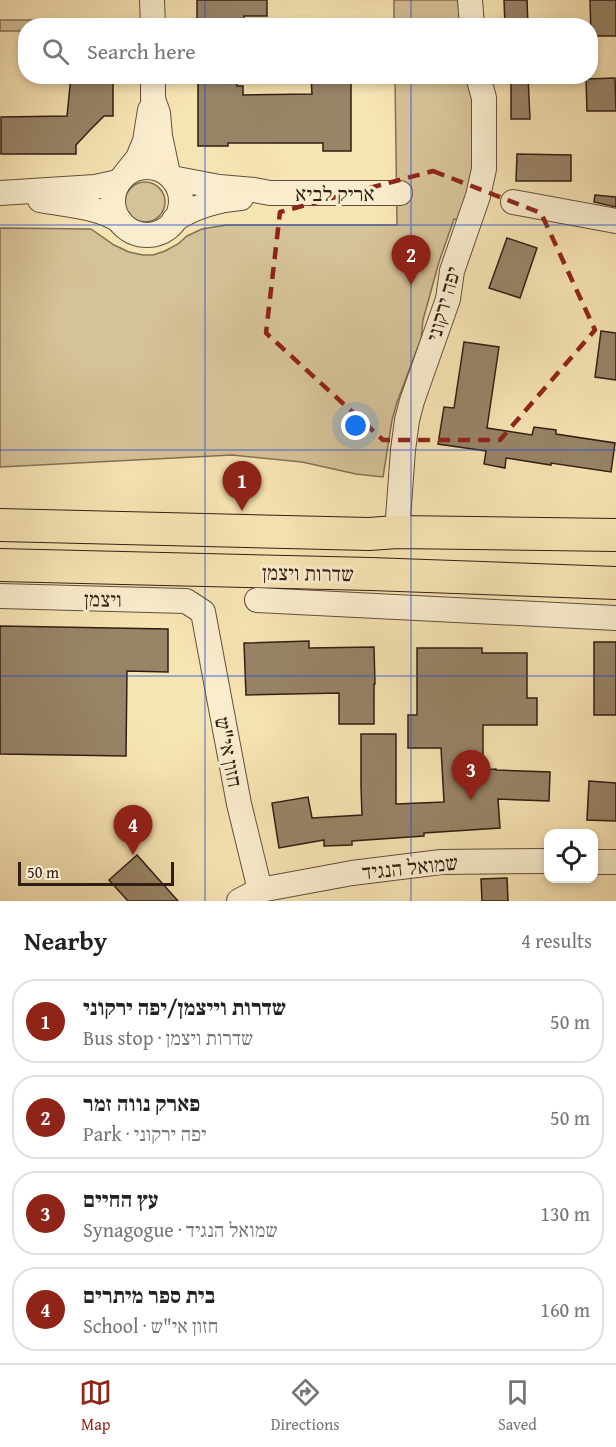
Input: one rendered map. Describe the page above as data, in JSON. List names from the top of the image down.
{
  "streets": {
    "main road": ["שדרות ויצמן"],
    "street": [
      "אריק לביא",
      "יפה ירקוני",
      "ויצמן",
      "חזון אי\"ש",
      "שמואל הנגיד"
    ]
  },
  "crossings": [
    ["יפה ירקוני", "שדרות ויצמן"],
    ["ויצמן", "חזון אי\"ש"],
    ["חזון אי\"ש", "שמואל הנגיד"]
  ],
  "scale_bar": "50 m",
  "page": {
    "search": "Search here",
    "pins": [
      "2",
      "1",
      "3",
      "4"
    ],
    "scale": "50 m",
    "heading": ["Nearby", "4 results"],
    "list": [
      {
        "mark": "1",
        "name": "שדרות וייצמן/יפה ירקוני",
        "note": "Bus stop · שדרות ויצמן",
        "value": "50 m"
      },
      {
        "mark": "2",
        "name": "פארק נווה זמר",
        "note": "Park · יפה ירקוני",
        "value": "50 m"
      },
      {
        "mark": "3",
        "name": "עץ החיים",
        "note": "Synagogue · שמואל הנגיד",
        "value": "130 m"
      },
      {
        "mark": "4",
        "name": "בית ספר מיתרים",
        "note": "School · חזון אי\"ש",
        "value": "160 m"
      }
    ],
    "nav": ["Map", "Directions", "Saved"]
  }
}
